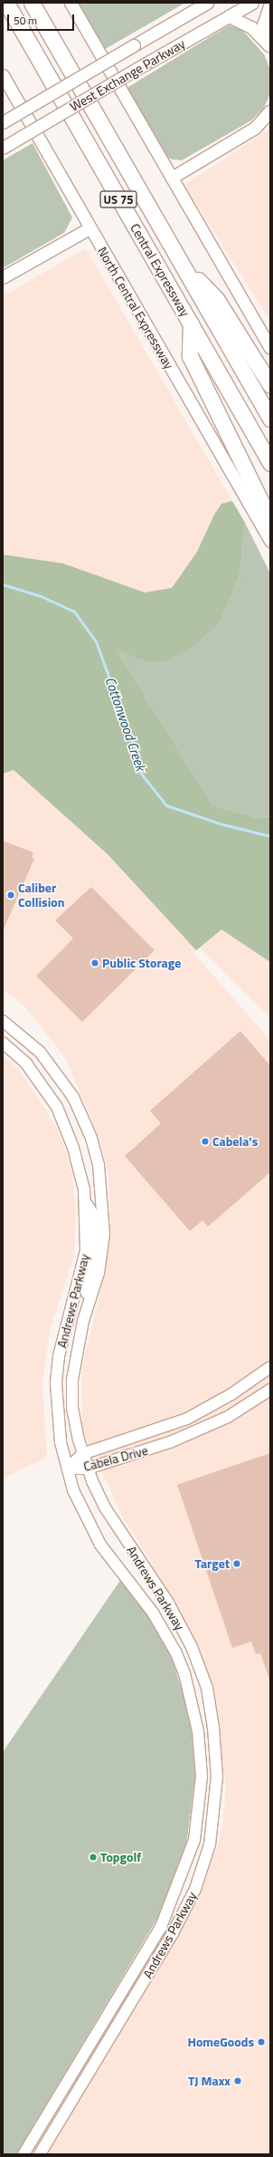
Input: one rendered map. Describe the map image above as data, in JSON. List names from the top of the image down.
{
  "streets": {
    "highway": ["US 75", "Central Expressway"],
    "main road": ["West Exchange Parkway", "North Central Expressway"],
    "street": ["Andrews Parkway", "Cabela Drive"]
  },
  "crossings": [
    ["Andrews Parkway", "Cabela Drive"]
  ],
  "water": ["Cottonwood Creek"],
  "places": [
    "Caliber Collision",
    "Public Storage",
    "Cabela's",
    "Target",
    "Topgolf",
    "HomeGoods",
    "TJ Maxx"
  ],
  "scale_bar": "50 m"
}
